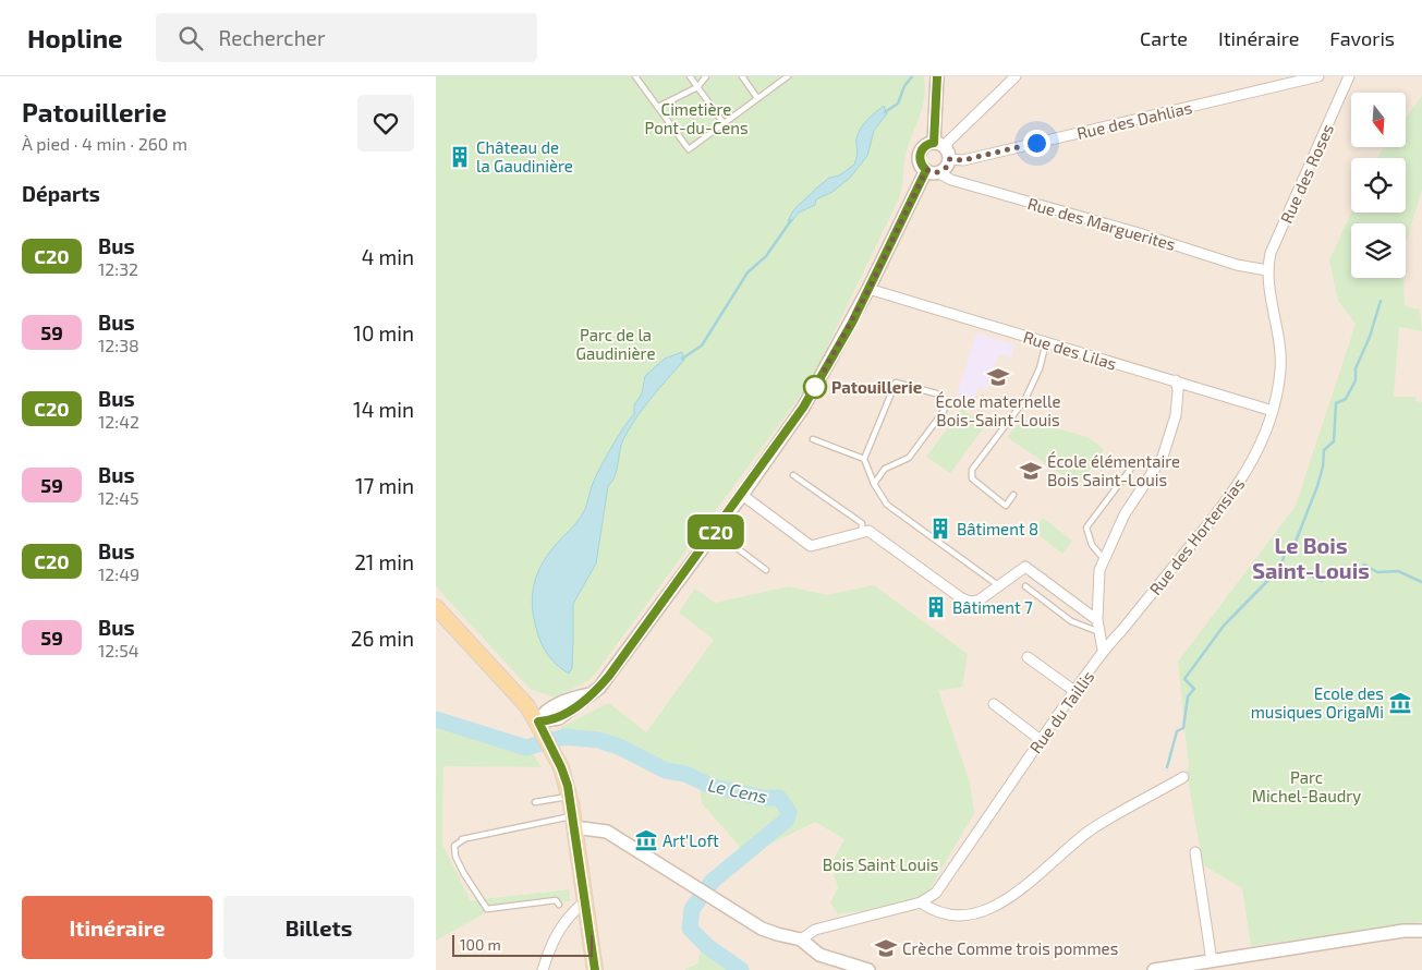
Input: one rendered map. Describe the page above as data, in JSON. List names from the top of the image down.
{
  "streets": {
    "street": [
      "Rue des Dahlias",
      "Rue des Roses",
      "Rue des Marguerites",
      "Rue des Lilas",
      "Rue des Hortensias",
      "Rue du Taillis"
    ]
  },
  "crossings": [
    ["Rue des Dahlias", "Rue des Marguerites"],
    ["Rue des Roses", "Rue des Marguerites"],
    ["Rue des Roses", "Rue des Hortensias"],
    ["Rue des Marguerites", "Rue des Hortensias"],
    ["Rue des Lilas", "Rue des Hortensias"],
    ["Rue des Hortensias", "Rue du Taillis"]
  ],
  "districts": ["Le Bois Saint-Louis"],
  "water": ["Le Cens"],
  "parks": [
    "Cimetière Pont-du-Cens",
    "Parc de la Gaudinière",
    "Parc Michel-Baudry",
    "Bois Saint Louis"
  ],
  "places": {
    "building": ["Château de la Gaudinière", "Bâtiment 8", "Bâtiment 7"],
    "school or university": ["École maternelle Bois-Saint-Louis", "École élémentaire Bois Saint-Louis", "Crèche Comme trois pommes"],
    "other": ["Patouillerie"],
    "museum": ["Ecole des musiques OrigaMi", "Art'Loft"]
  },
  "lines": ["bus line C20"],
  "scale_bar": "100 m",
  "north": "bottom",
  "page": {
    "header": "Hopline",
    "search": "Rechercher",
    "nav": ["Carte", "Itinéraire", "Favoris"],
    "heading": [
      ["Patouillerie", "À pied · 4 min · 260 m"],
      "Départs"
    ],
    "on_map": "C20",
    "list": [
      {
        "mark": "C20",
        "name": "Bus",
        "note": "12:32",
        "value": "4 min"
      },
      {
        "mark": "59",
        "name": "Bus",
        "note": "12:38",
        "value": "10 min"
      },
      {
        "mark": "C20",
        "name": "Bus",
        "note": "12:42",
        "value": "14 min"
      },
      {
        "mark": "59",
        "name": "Bus",
        "note": "12:45",
        "value": "17 min"
      },
      {
        "mark": "C20",
        "name": "Bus",
        "note": "12:49",
        "value": "21 min"
      },
      {
        "mark": "59",
        "name": "Bus",
        "note": "12:54",
        "value": "26 min"
      }
    ],
    "buttons": ["Itinéraire", "Billets"],
    "scale": "100 m"
  }
}
